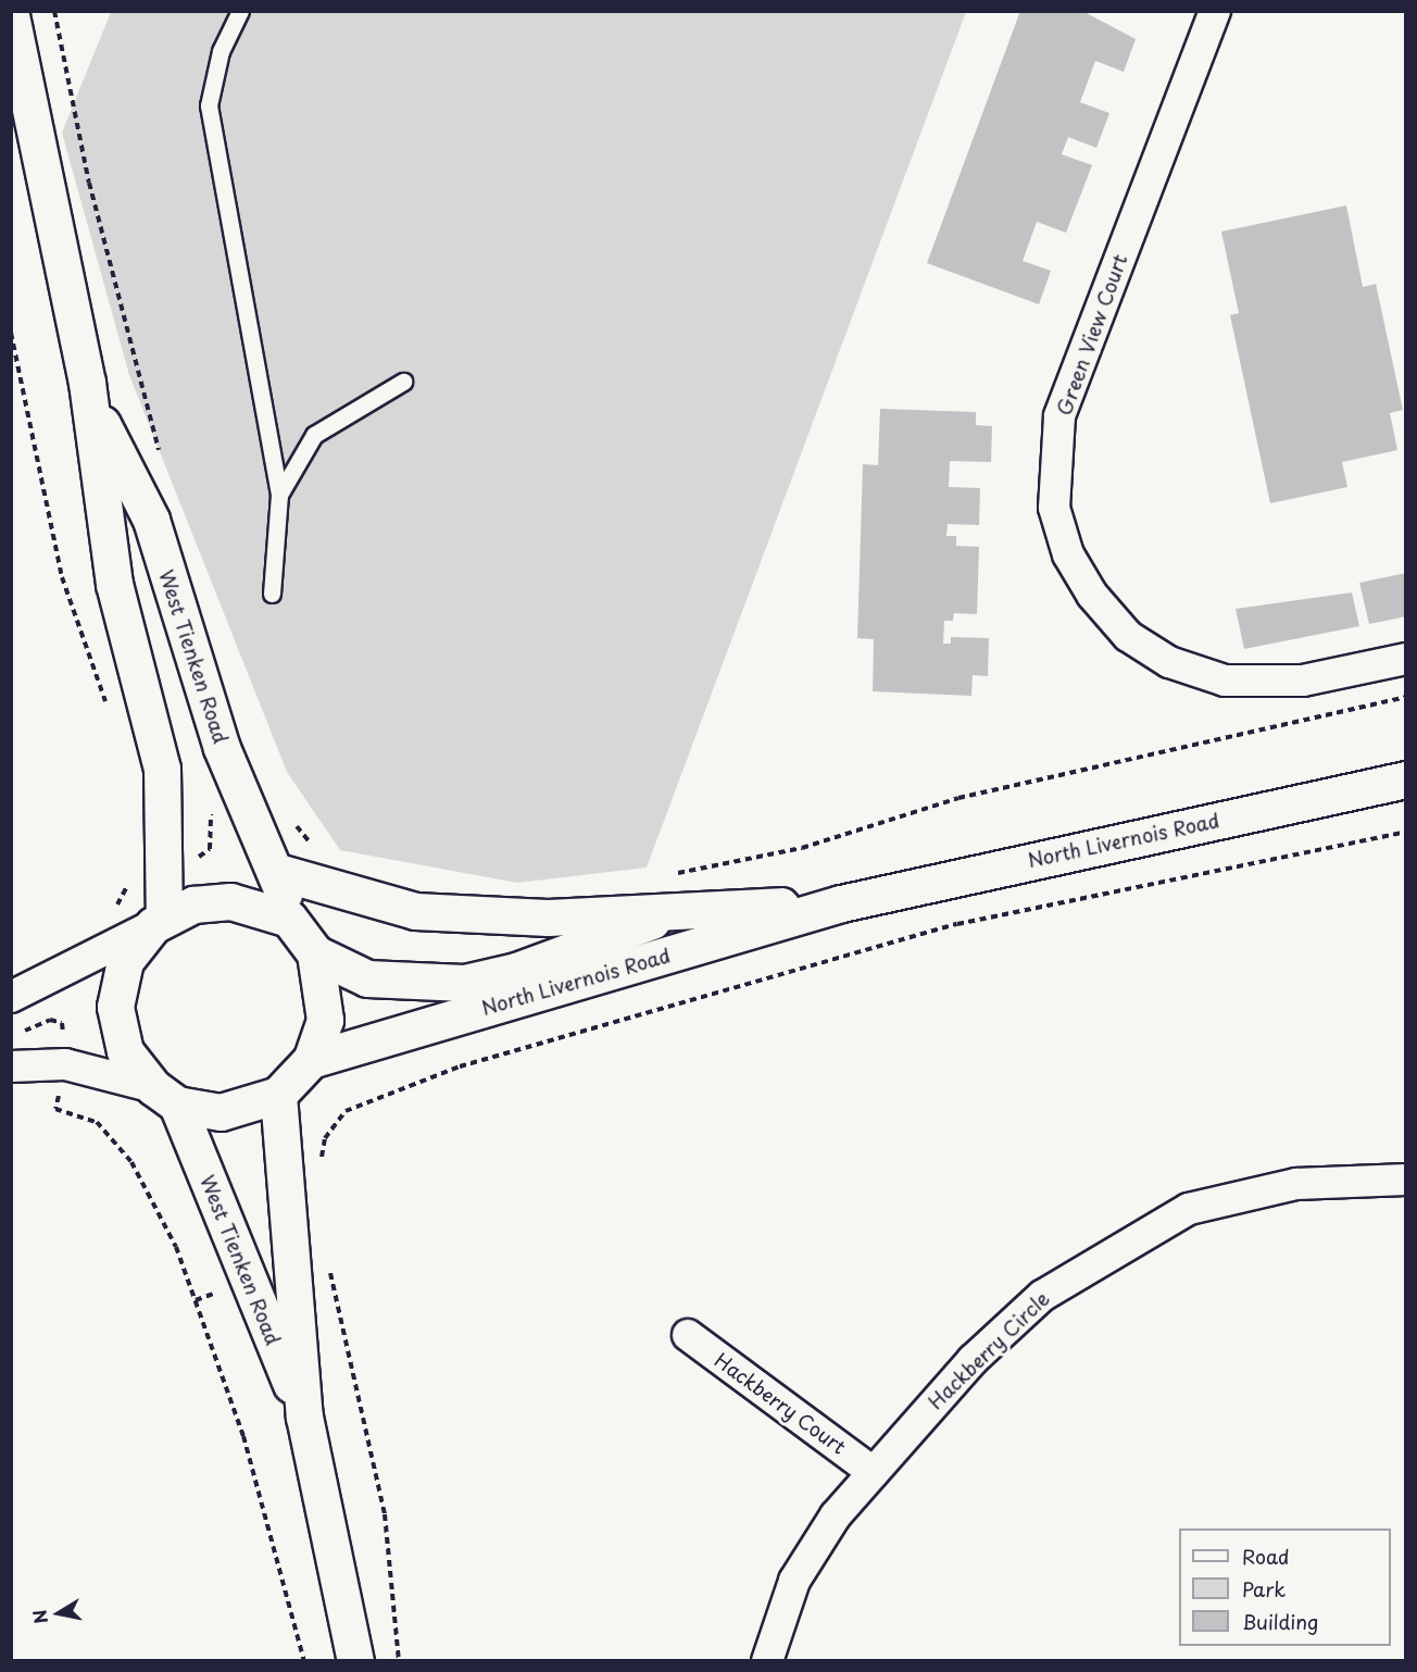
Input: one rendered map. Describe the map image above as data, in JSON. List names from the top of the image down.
{
  "streets": {
    "main road": ["West Tienken Road", "North Livernois Road"],
    "street": ["Green View Court", "Hackberry Circle", "Hackberry Court"]
  },
  "crossings": [
    ["West Tienken Road", "North Livernois Road"],
    ["Hackberry Circle", "Hackberry Court"]
  ],
  "legend": ["Road", "Park", "Building"],
  "north": "left"
}
